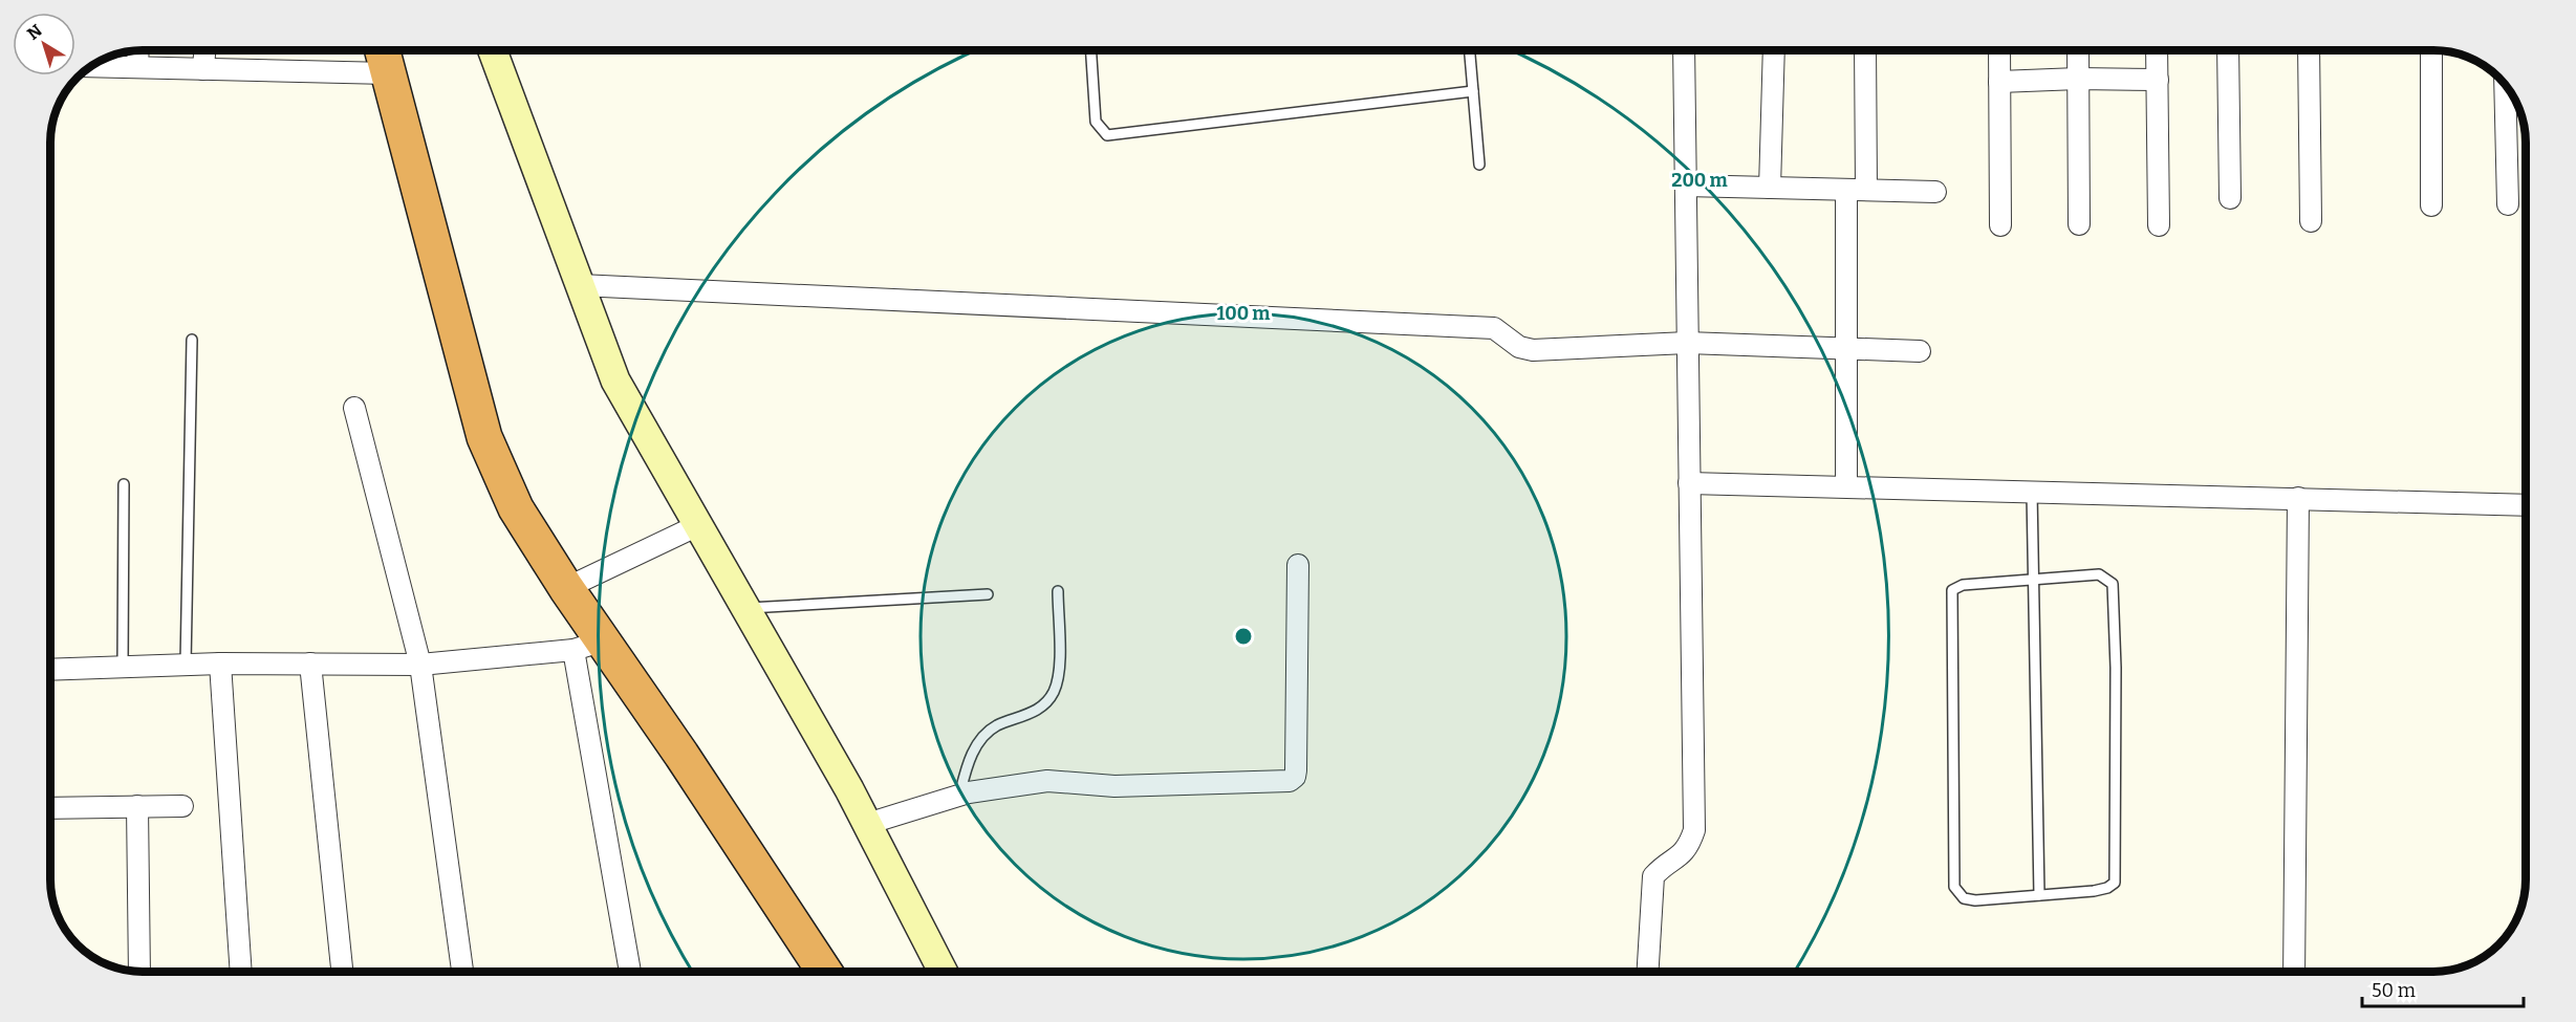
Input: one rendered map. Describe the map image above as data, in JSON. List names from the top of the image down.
{
  "scale_bar": "50 m",
  "north": "top left",
  "rings": ["200 m", "100 m"]
}
